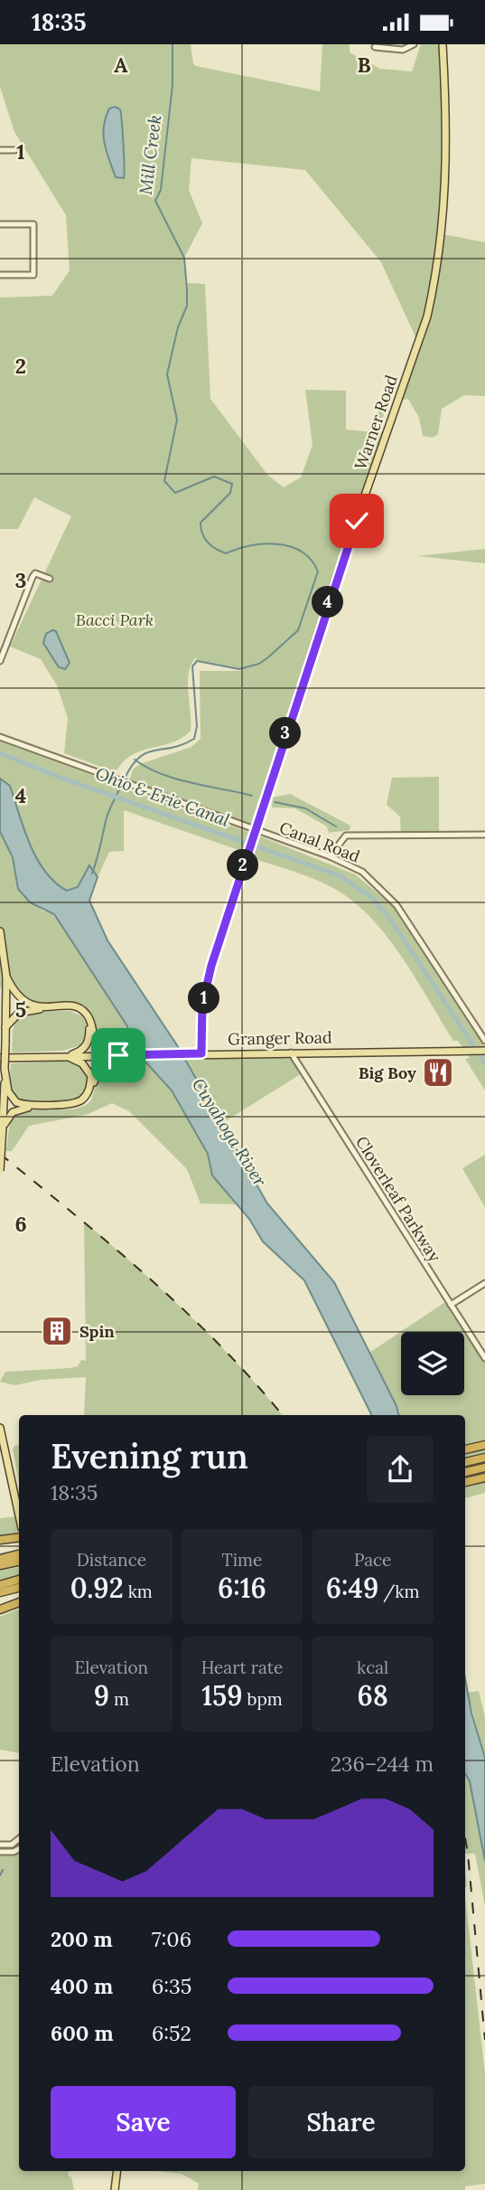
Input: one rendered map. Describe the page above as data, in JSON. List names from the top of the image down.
{
  "streets": {
    "main road": ["Warner Road", "Granger Road"],
    "street": ["Canal Road", "Cloverleaf Parkway"]
  },
  "crossings": [
    ["Warner Road", "Canal Road"],
    ["Warner Road", "Granger Road"],
    ["Granger Road", "Cloverleaf Parkway"]
  ],
  "water": ["Mill Creek", "Ohio & Erie Canal", "Cuyahoga River"],
  "parks": ["Bacci Park"],
  "places": {
    "restaurant": ["Big Boy"],
    "building": ["Spin"]
  },
  "page": {
    "status": "18:35",
    "pins": [
      "4",
      "3",
      "2",
      "1"
    ],
    "heading": ["Evening run", "18:35"],
    "stats": [
      ["Distance", "0.92 km"],
      ["Time", "6:16"],
      ["Pace", "6:49 /km"],
      ["Elevation", "9 m"],
      ["Heart rate", "159 bpm"],
      ["kcal", "68"]
    ],
    "chart": ["Elevation", "236–244 m"],
    "list": [
      {
        "name": "200 m",
        "note": "7:06"
      },
      {
        "name": "400 m",
        "note": "6:35"
      },
      {
        "name": "600 m",
        "note": "6:52"
      }
    ],
    "buttons": ["Save", "Share"]
  },
  "grid": {
    "columns": ["A", "B"],
    "rows": [
      "1",
      "2",
      "3",
      "4",
      "5",
      "6"
    ]
  }
}
